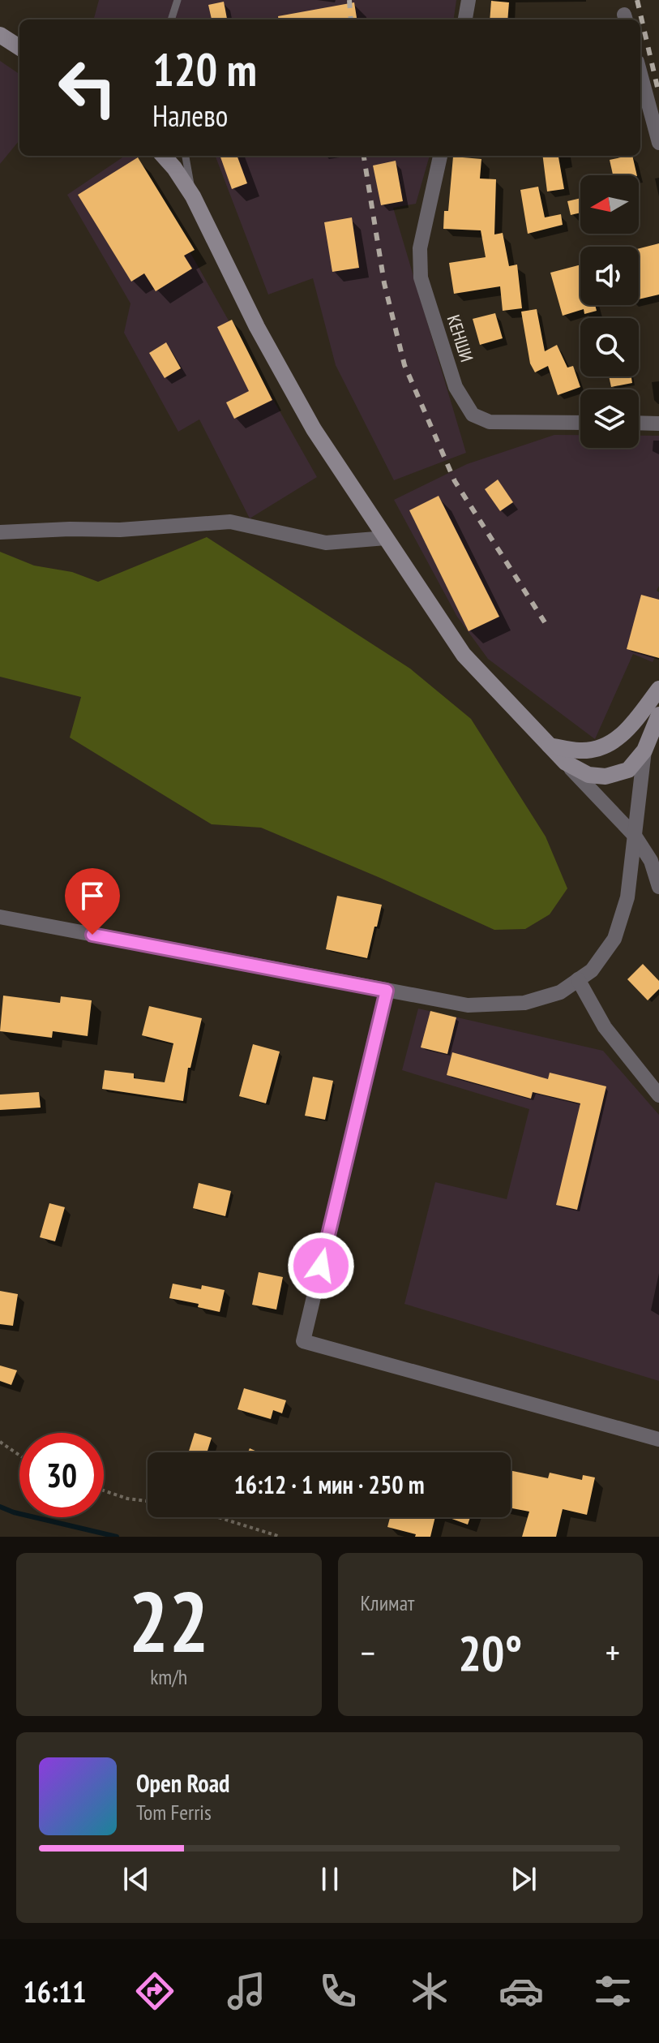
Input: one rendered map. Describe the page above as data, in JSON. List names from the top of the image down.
{
  "streets": {
    "street": ["КЕНШИ"]
  },
  "north": "left",
  "page": {
    "turn": ["120 m", "Налево"],
    "limit": "30",
    "trip": "16:12 · 1 мин · 250 m",
    "tile": [
      ["22", "km/h"],
      "Климат"
    ],
    "heat": ["−", "20°", "+"],
    "song": ["Open Road", "Tom Ferris"],
    "tabs": "16:11"
  }
}
